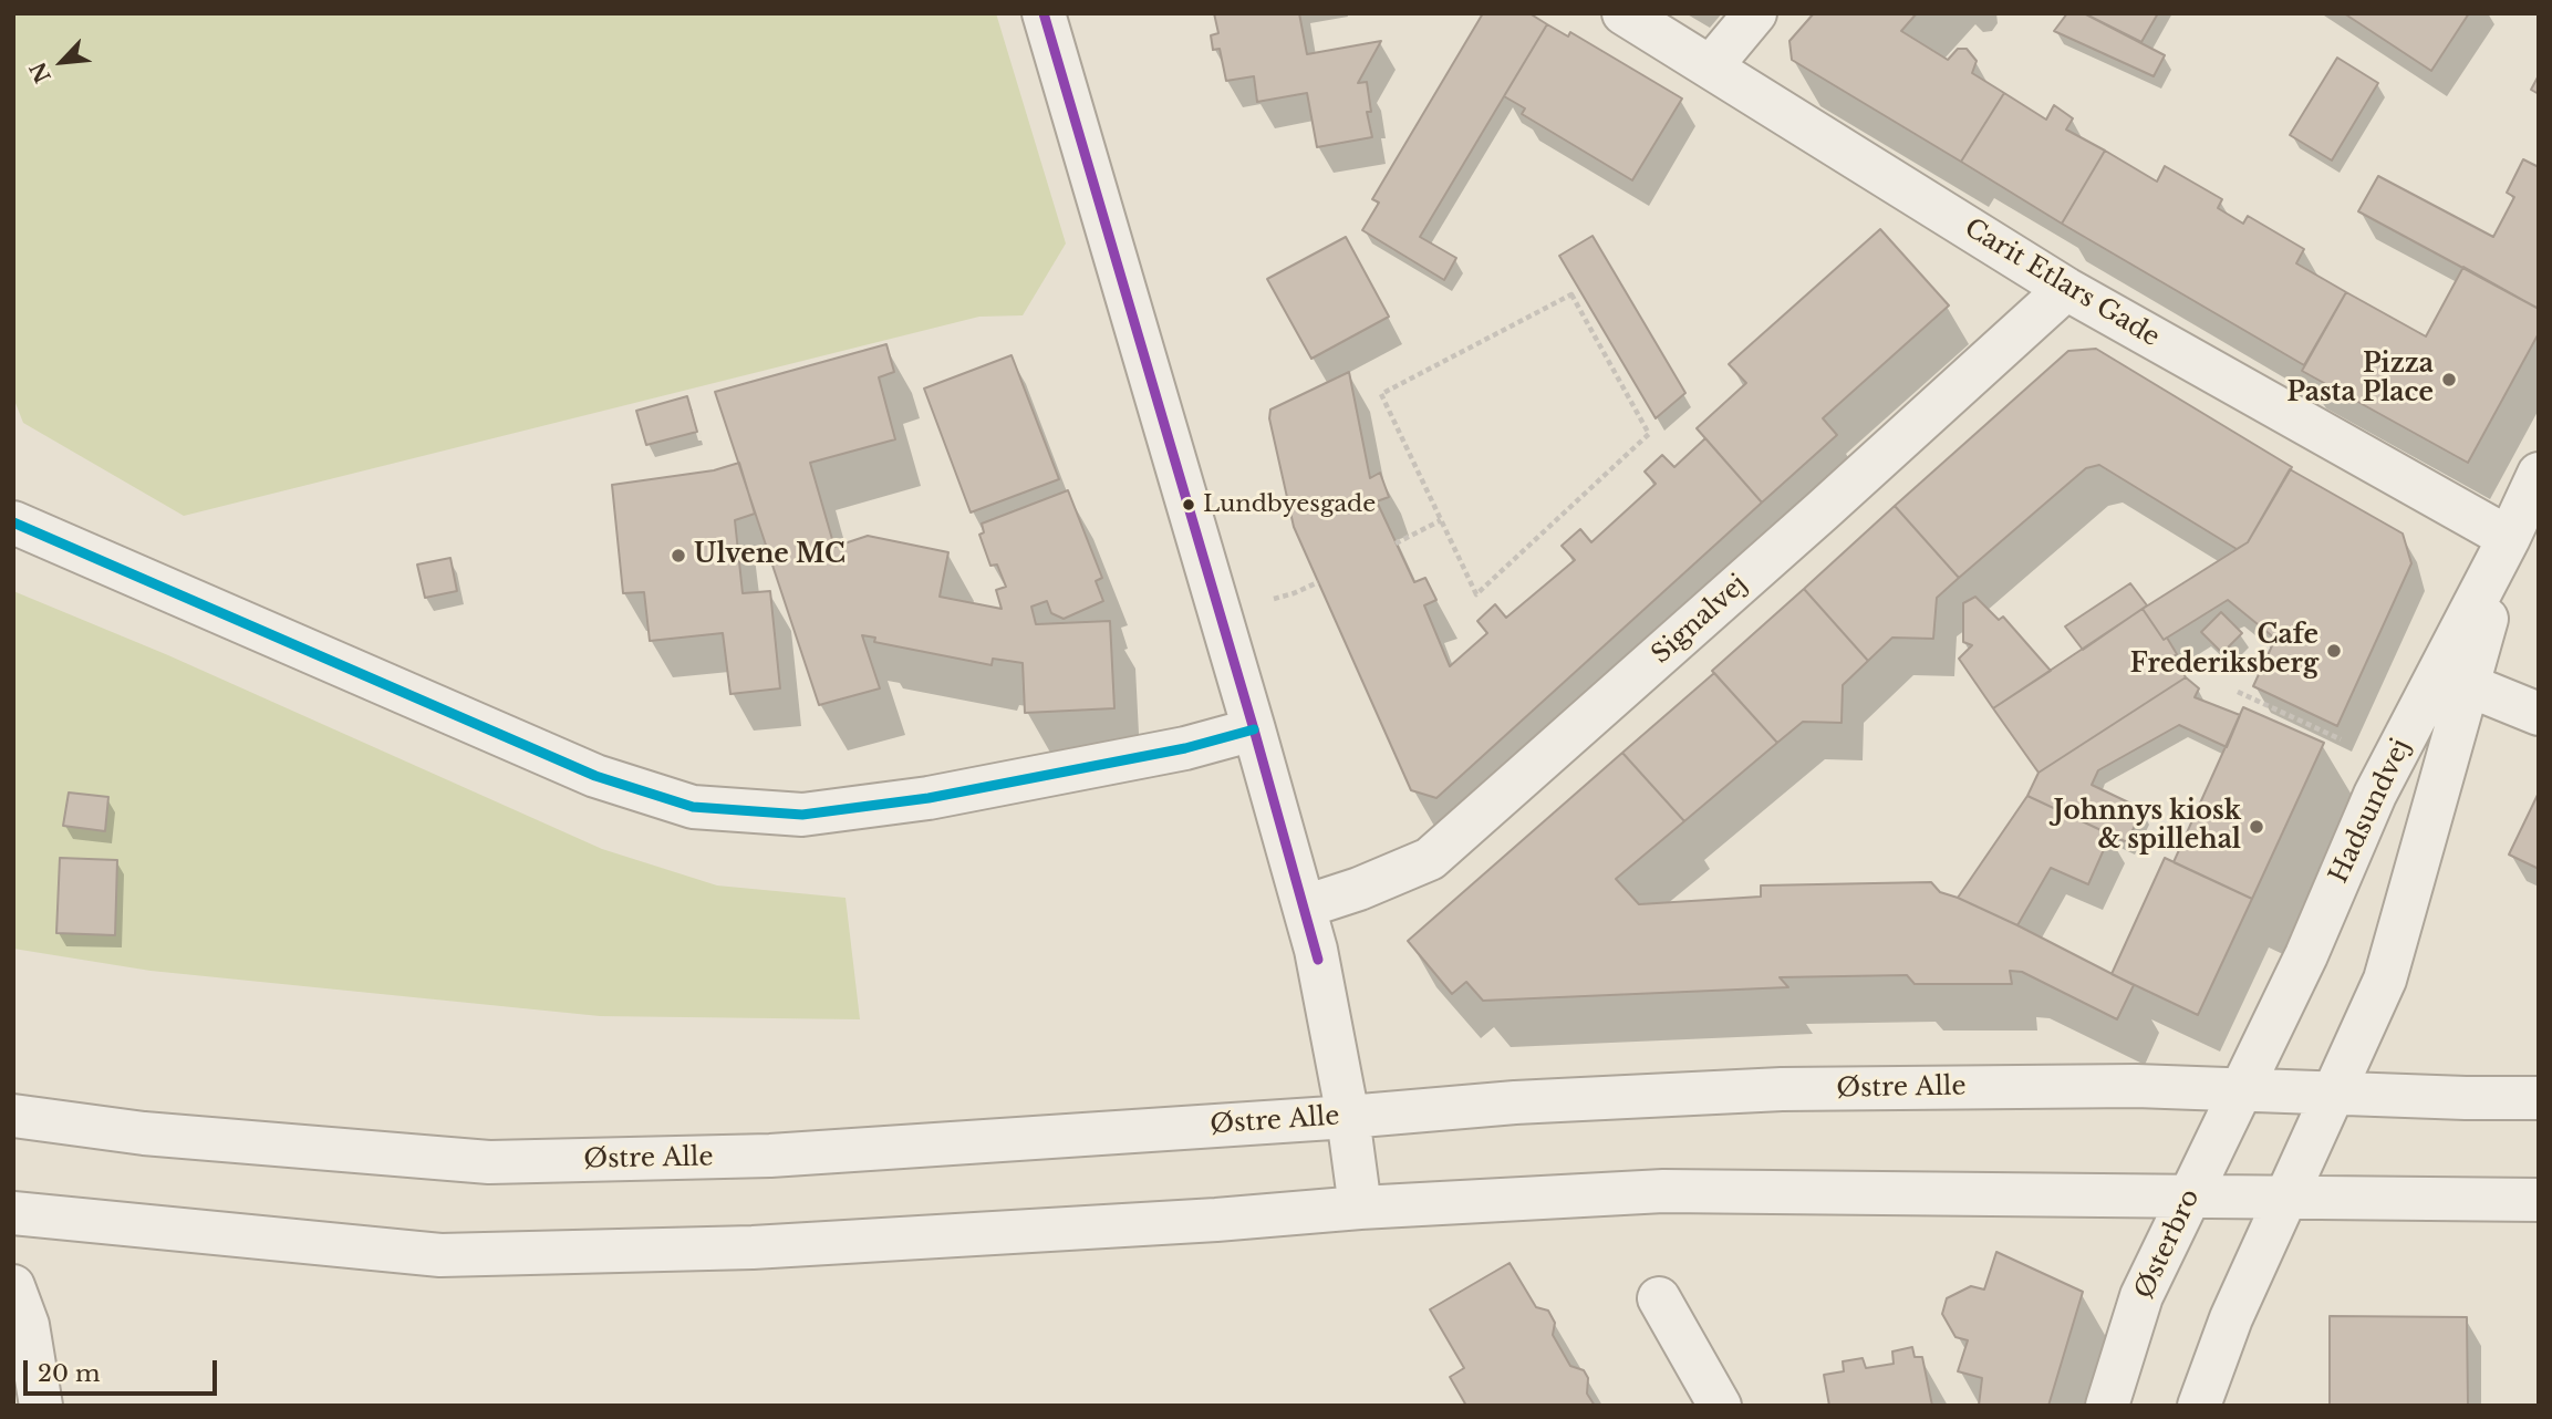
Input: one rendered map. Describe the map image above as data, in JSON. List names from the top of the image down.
{
  "streets": {
    "street": [
      "Carit Etlars Gade",
      "Signalvej",
      "Hadsundvej",
      "Østre Alle",
      "Østerbro"
    ]
  },
  "crossings": [
    ["Carit Etlars Gade", "Signalvej"],
    ["Carit Etlars Gade", "Hadsundvej"],
    ["Hadsundvej", "Østre Alle"],
    ["Hadsundvej", "Østerbro"],
    ["Østre Alle", "Østerbro"]
  ],
  "places": [
    "Pizza Pasta Place",
    "Lundbyesgade",
    "Ulvene MC",
    "Cafe Frederiksberg",
    "Johnnys kiosk & spillehal"
  ],
  "scale_bar": "20 m",
  "north": "bottom left"
}
